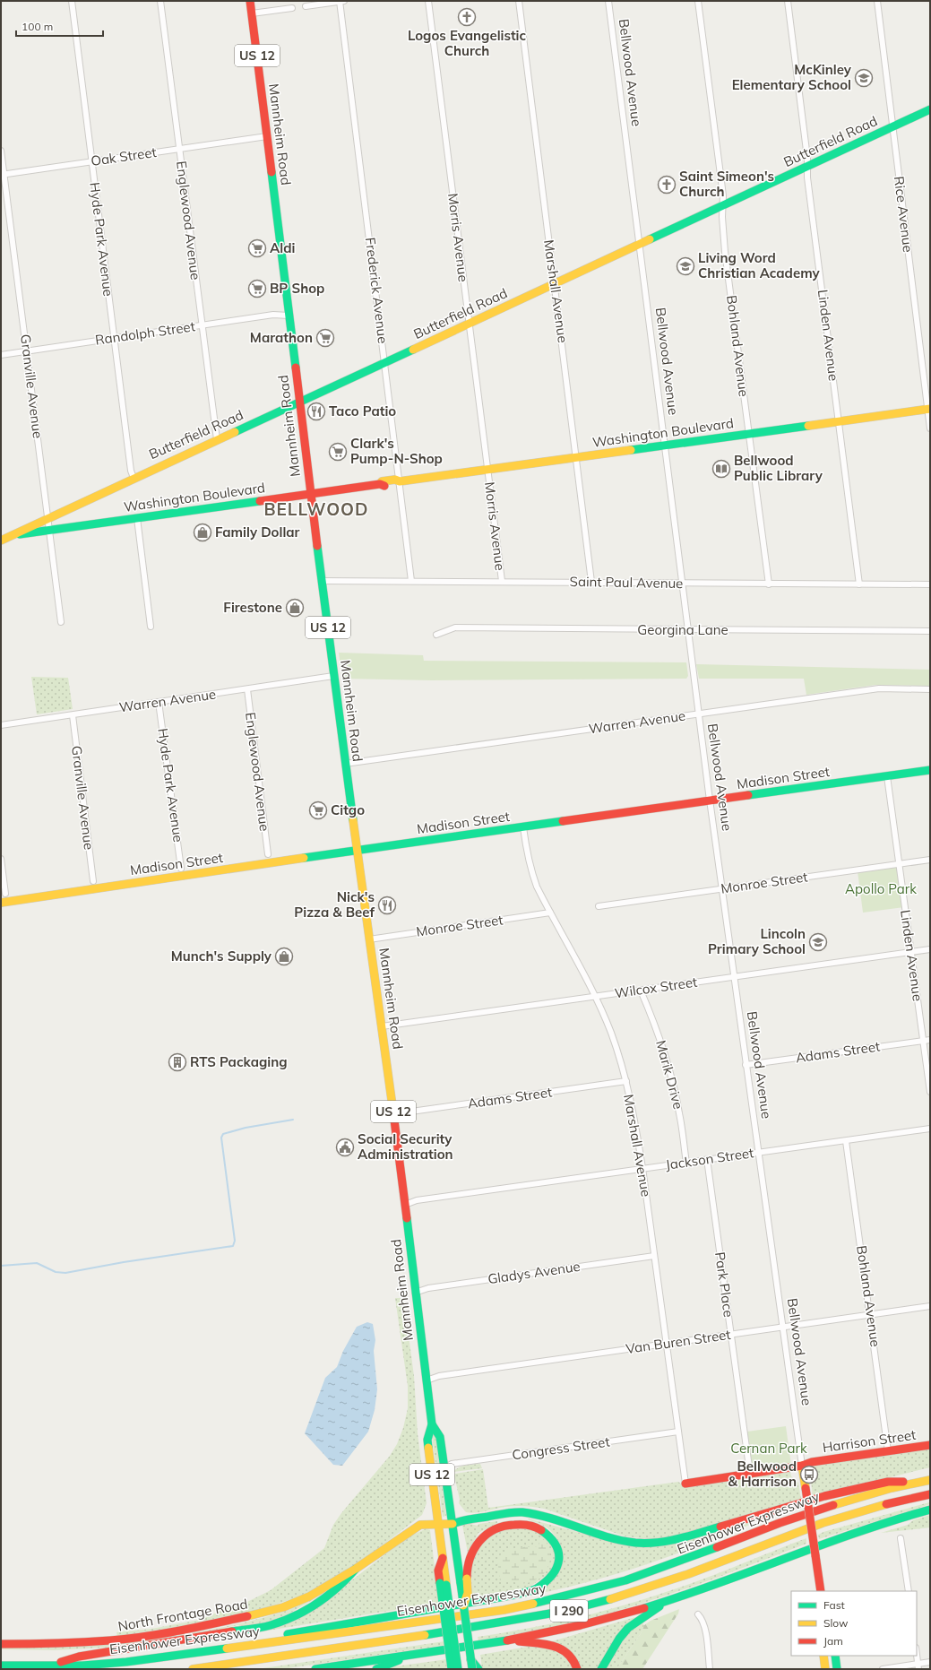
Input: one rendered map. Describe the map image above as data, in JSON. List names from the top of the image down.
{
  "streets": {
    "main road": [
      "US 12",
      "Bellwood Avenue",
      "Mannheim Road",
      "Butterfield Road",
      "Washington Boulevard",
      "Madison Street",
      "Harrison Street",
      "Eisenhower Expressway",
      "I 290",
      "North Frontage Road"
    ],
    "street": [
      "Oak Street",
      "Rice Avenue",
      "Englewood Avenue",
      "Morris Avenue",
      "Hyde Park Avenue",
      "Frederick Avenue",
      "Marshall Avenue",
      "Randolph Street",
      "Linden Avenue",
      "Bohland Avenue",
      "Granville Avenue",
      "Saint Paul Avenue",
      "Georgina Lane",
      "Warren Avenue",
      "Monroe Street",
      "Wilcox Street",
      "Adams Street",
      "Marik Drive",
      "Jackson Street",
      "Gladys Avenue",
      "Park Place",
      "Van Buren Street",
      "Congress Street"
    ]
  },
  "crossings": [
    ["Bellwood Avenue", "Butterfield Road"],
    ["Bellwood Avenue", "Washington Boulevard"],
    ["Bellwood Avenue", "Saint Paul Avenue"],
    ["Bellwood Avenue", "Georgina Lane"],
    ["Bellwood Avenue", "Warren Avenue"],
    ["Bellwood Avenue", "Madison Street"],
    ["Bellwood Avenue", "Monroe Street"],
    ["Bellwood Avenue", "Wilcox Street"],
    ["Bellwood Avenue", "Adams Street"],
    ["Bellwood Avenue", "Jackson Street"],
    ["Bellwood Avenue", "Van Buren Street"],
    ["Bellwood Avenue", "Harrison Street"],
    ["Mannheim Road", "Butterfield Road"],
    ["Mannheim Road", "Oak Street"],
    ["Mannheim Road", "Randolph Street"],
    ["Mannheim Road", "Washington Boulevard"],
    ["Mannheim Road", "Saint Paul Avenue"],
    ["Mannheim Road", "Warren Avenue"],
    ["Mannheim Road", "Madison Street"],
    ["Mannheim Road", "Monroe Street"],
    ["Mannheim Road", "Wilcox Street"],
    ["Mannheim Road", "Adams Street"],
    ["Mannheim Road", "Jackson Street"],
    ["Mannheim Road", "Gladys Avenue"],
    ["Mannheim Road", "Van Buren Street"],
    ["Mannheim Road", "Congress Street"],
    ["Mannheim Road", "North Frontage Road"],
    ["Butterfield Road", "Rice Avenue"],
    ["Butterfield Road", "Englewood Avenue"],
    ["Butterfield Road", "Morris Avenue"],
    ["Butterfield Road", "Hyde Park Avenue"],
    ["Butterfield Road", "Frederick Avenue"],
    ["Butterfield Road", "Marshall Avenue"],
    ["Butterfield Road", "Linden Avenue"],
    ["Butterfield Road", "Bohland Avenue"],
    ["Butterfield Road", "Granville Avenue"],
    ["Butterfield Road", "Washington Boulevard"],
    ["Oak Street", "Englewood Avenue"],
    ["Oak Street", "Hyde Park Avenue"],
    ["Oak Street", "Granville Avenue"],
    ["Rice Avenue", "Washington Boulevard"],
    ["Englewood Avenue", "Randolph Street"],
    ["Englewood Avenue", "Warren Avenue"],
    ["Morris Avenue", "Washington Boulevard"],
    ["Morris Avenue", "Saint Paul Avenue"],
    ["Hyde Park Avenue", "Randolph Street"],
    ["Hyde Park Avenue", "Warren Avenue"],
    ["Frederick Avenue", "Washington Boulevard"],
    ["Frederick Avenue", "Saint Paul Avenue"],
    ["Marshall Avenue", "Washington Boulevard"],
    ["Marshall Avenue", "Saint Paul Avenue"],
    ["Marshall Avenue", "Madison Street"],
    ["Marshall Avenue", "Monroe Street"],
    ["Marshall Avenue", "Wilcox Street"],
    ["Marshall Avenue", "Adams Street"],
    ["Marshall Avenue", "Jackson Street"],
    ["Marshall Avenue", "Gladys Avenue"],
    ["Marshall Avenue", "Van Buren Street"],
    ["Marshall Avenue", "Harrison Street"],
    ["Marshall Avenue", "Congress Street"],
    ["Randolph Street", "Granville Avenue"],
    ["Linden Avenue", "Washington Boulevard"],
    ["Linden Avenue", "Saint Paul Avenue"],
    ["Linden Avenue", "Madison Street"],
    ["Linden Avenue", "Monroe Street"],
    ["Linden Avenue", "Wilcox Street"],
    ["Linden Avenue", "Adams Street"],
    ["Bohland Avenue", "Washington Boulevard"],
    ["Bohland Avenue", "Saint Paul Avenue"],
    ["Bohland Avenue", "Jackson Street"],
    ["Bohland Avenue", "Van Buren Street"],
    ["Bohland Avenue", "Harrison Street"],
    ["Granville Avenue", "Washington Boulevard"],
    ["Granville Avenue", "Warren Avenue"],
    ["Wilcox Street", "Marik Drive"],
    ["Marik Drive", "Jackson Street"],
    ["Jackson Street", "Park Place"],
    ["Park Place", "Van Buren Street"],
    ["Park Place", "Harrison Street"],
    ["Eisenhower Expressway", "North Frontage Road"]
  ],
  "districts": ["BELLWOOD"],
  "parks": ["Apollo Park", "Cernan Park"],
  "places": {
    "church": ["Logos Evangelistic Church", "Saint Simeon's Church"],
    "school or university": ["McKinley Elementary School", "Living Word Christian Academy", "Lincoln Primary School"],
    "supermarket": [
      "Aldi",
      "BP Shop",
      "Marathon",
      "Clark's Pump-N-Shop",
      "Citgo"
    ],
    "restaurant": ["Taco Patio", "Nick's Pizza & Beef"],
    "library": ["Bellwood Public Library"],
    "shop": ["Family Dollar", "Firestone", "Munch's Supply"],
    "building": ["RTS Packaging"],
    "public building": ["Social Security Administration"],
    "bus stop": ["Bellwood & Harrison"]
  },
  "legend": ["Fast", "Slow", "Jam"],
  "scale_bar": "100 m"
}
